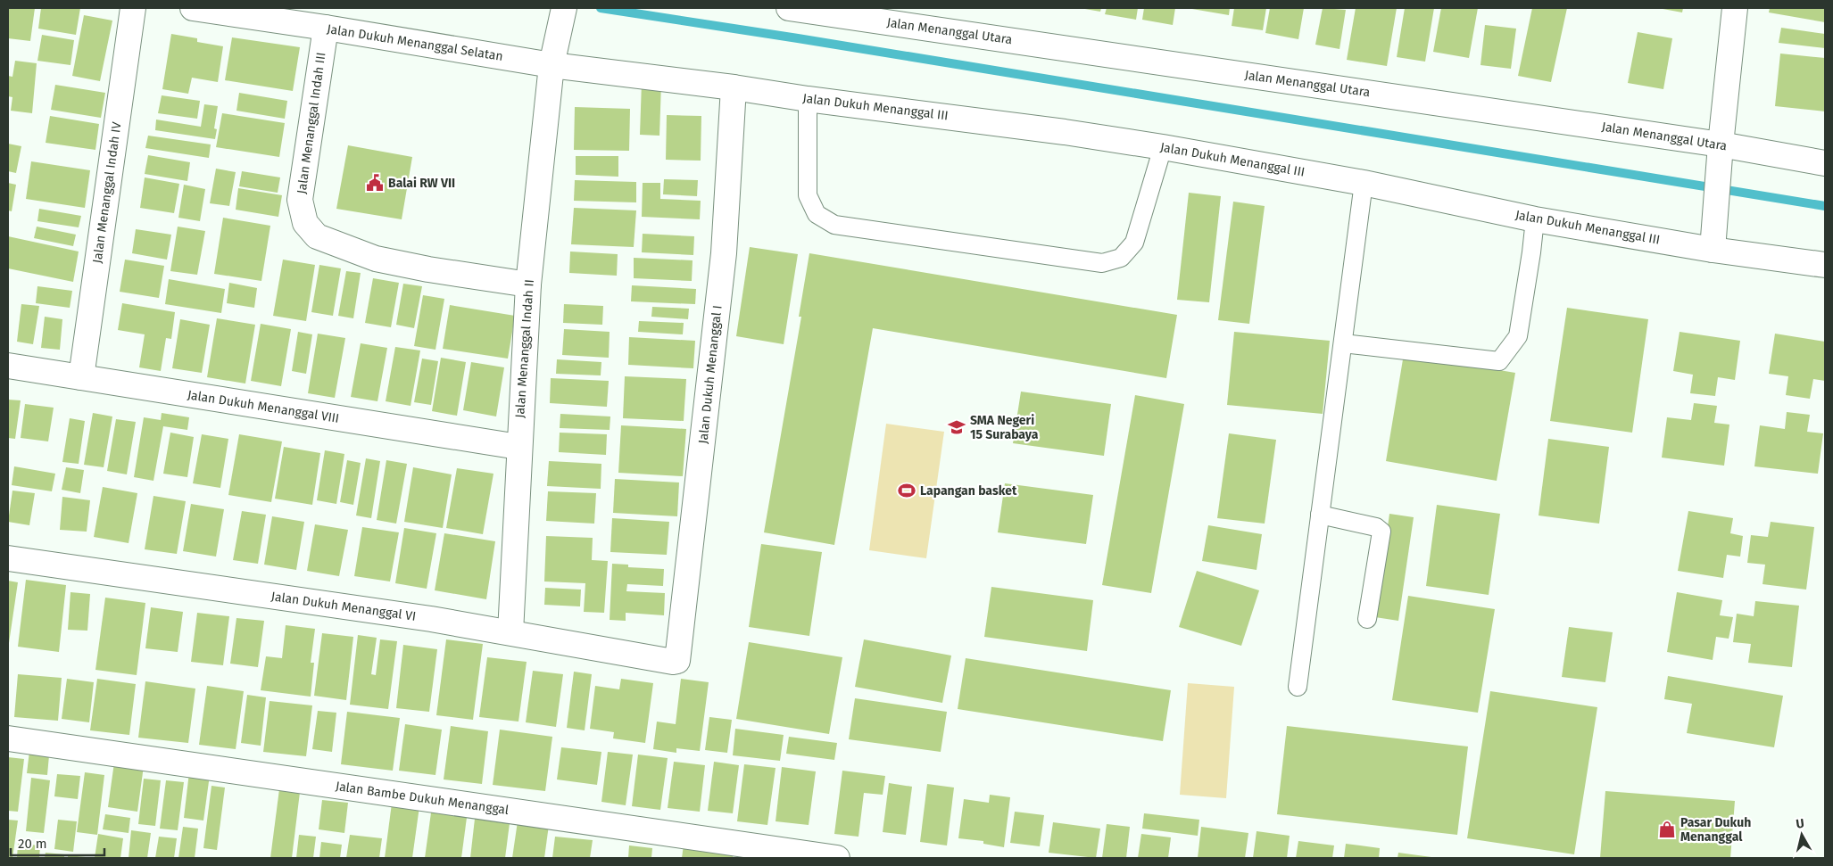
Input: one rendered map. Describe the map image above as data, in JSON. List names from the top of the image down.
{
  "streets": {
    "street": [
      "Jalan Menanggal Utara",
      "Jalan Dukuh Menanggal Selatan",
      "Jalan Dukuh Menanggal III",
      "Jalan Menanggal Indah III",
      "Jalan Menanggal Indah IV",
      "Jalan Menanggal Indah II",
      "Jalan Dukuh Menanggal I",
      "Jalan Dukuh Menanggal VIII",
      "Jalan Dukuh Menanggal VI",
      "Jalan Bambe Dukuh Menanggal"
    ]
  },
  "crossings": [
    ["Jalan Dukuh Menanggal Selatan", "Jalan Dukuh Menanggal III"],
    ["Jalan Dukuh Menanggal Selatan", "Jalan Menanggal Indah III"],
    ["Jalan Dukuh Menanggal Selatan", "Jalan Menanggal Indah II"],
    ["Jalan Dukuh Menanggal III", "Jalan Dukuh Menanggal I"],
    ["Jalan Menanggal Indah III", "Jalan Menanggal Indah II"],
    ["Jalan Menanggal Indah IV", "Jalan Dukuh Menanggal VIII"],
    ["Jalan Menanggal Indah II", "Jalan Dukuh Menanggal VIII"],
    ["Jalan Menanggal Indah II", "Jalan Dukuh Menanggal VI"],
    ["Jalan Dukuh Menanggal I", "Jalan Dukuh Menanggal VI"]
  ],
  "places": {
    "public building": ["Balai RW VII"],
    "school or university": ["SMA Negeri 15 Surabaya"],
    "sports": ["Lapangan basket"],
    "shop": ["Pasar Dukuh Menanggal"]
  },
  "scale_bar": "20 m",
  "north": "top"
}
